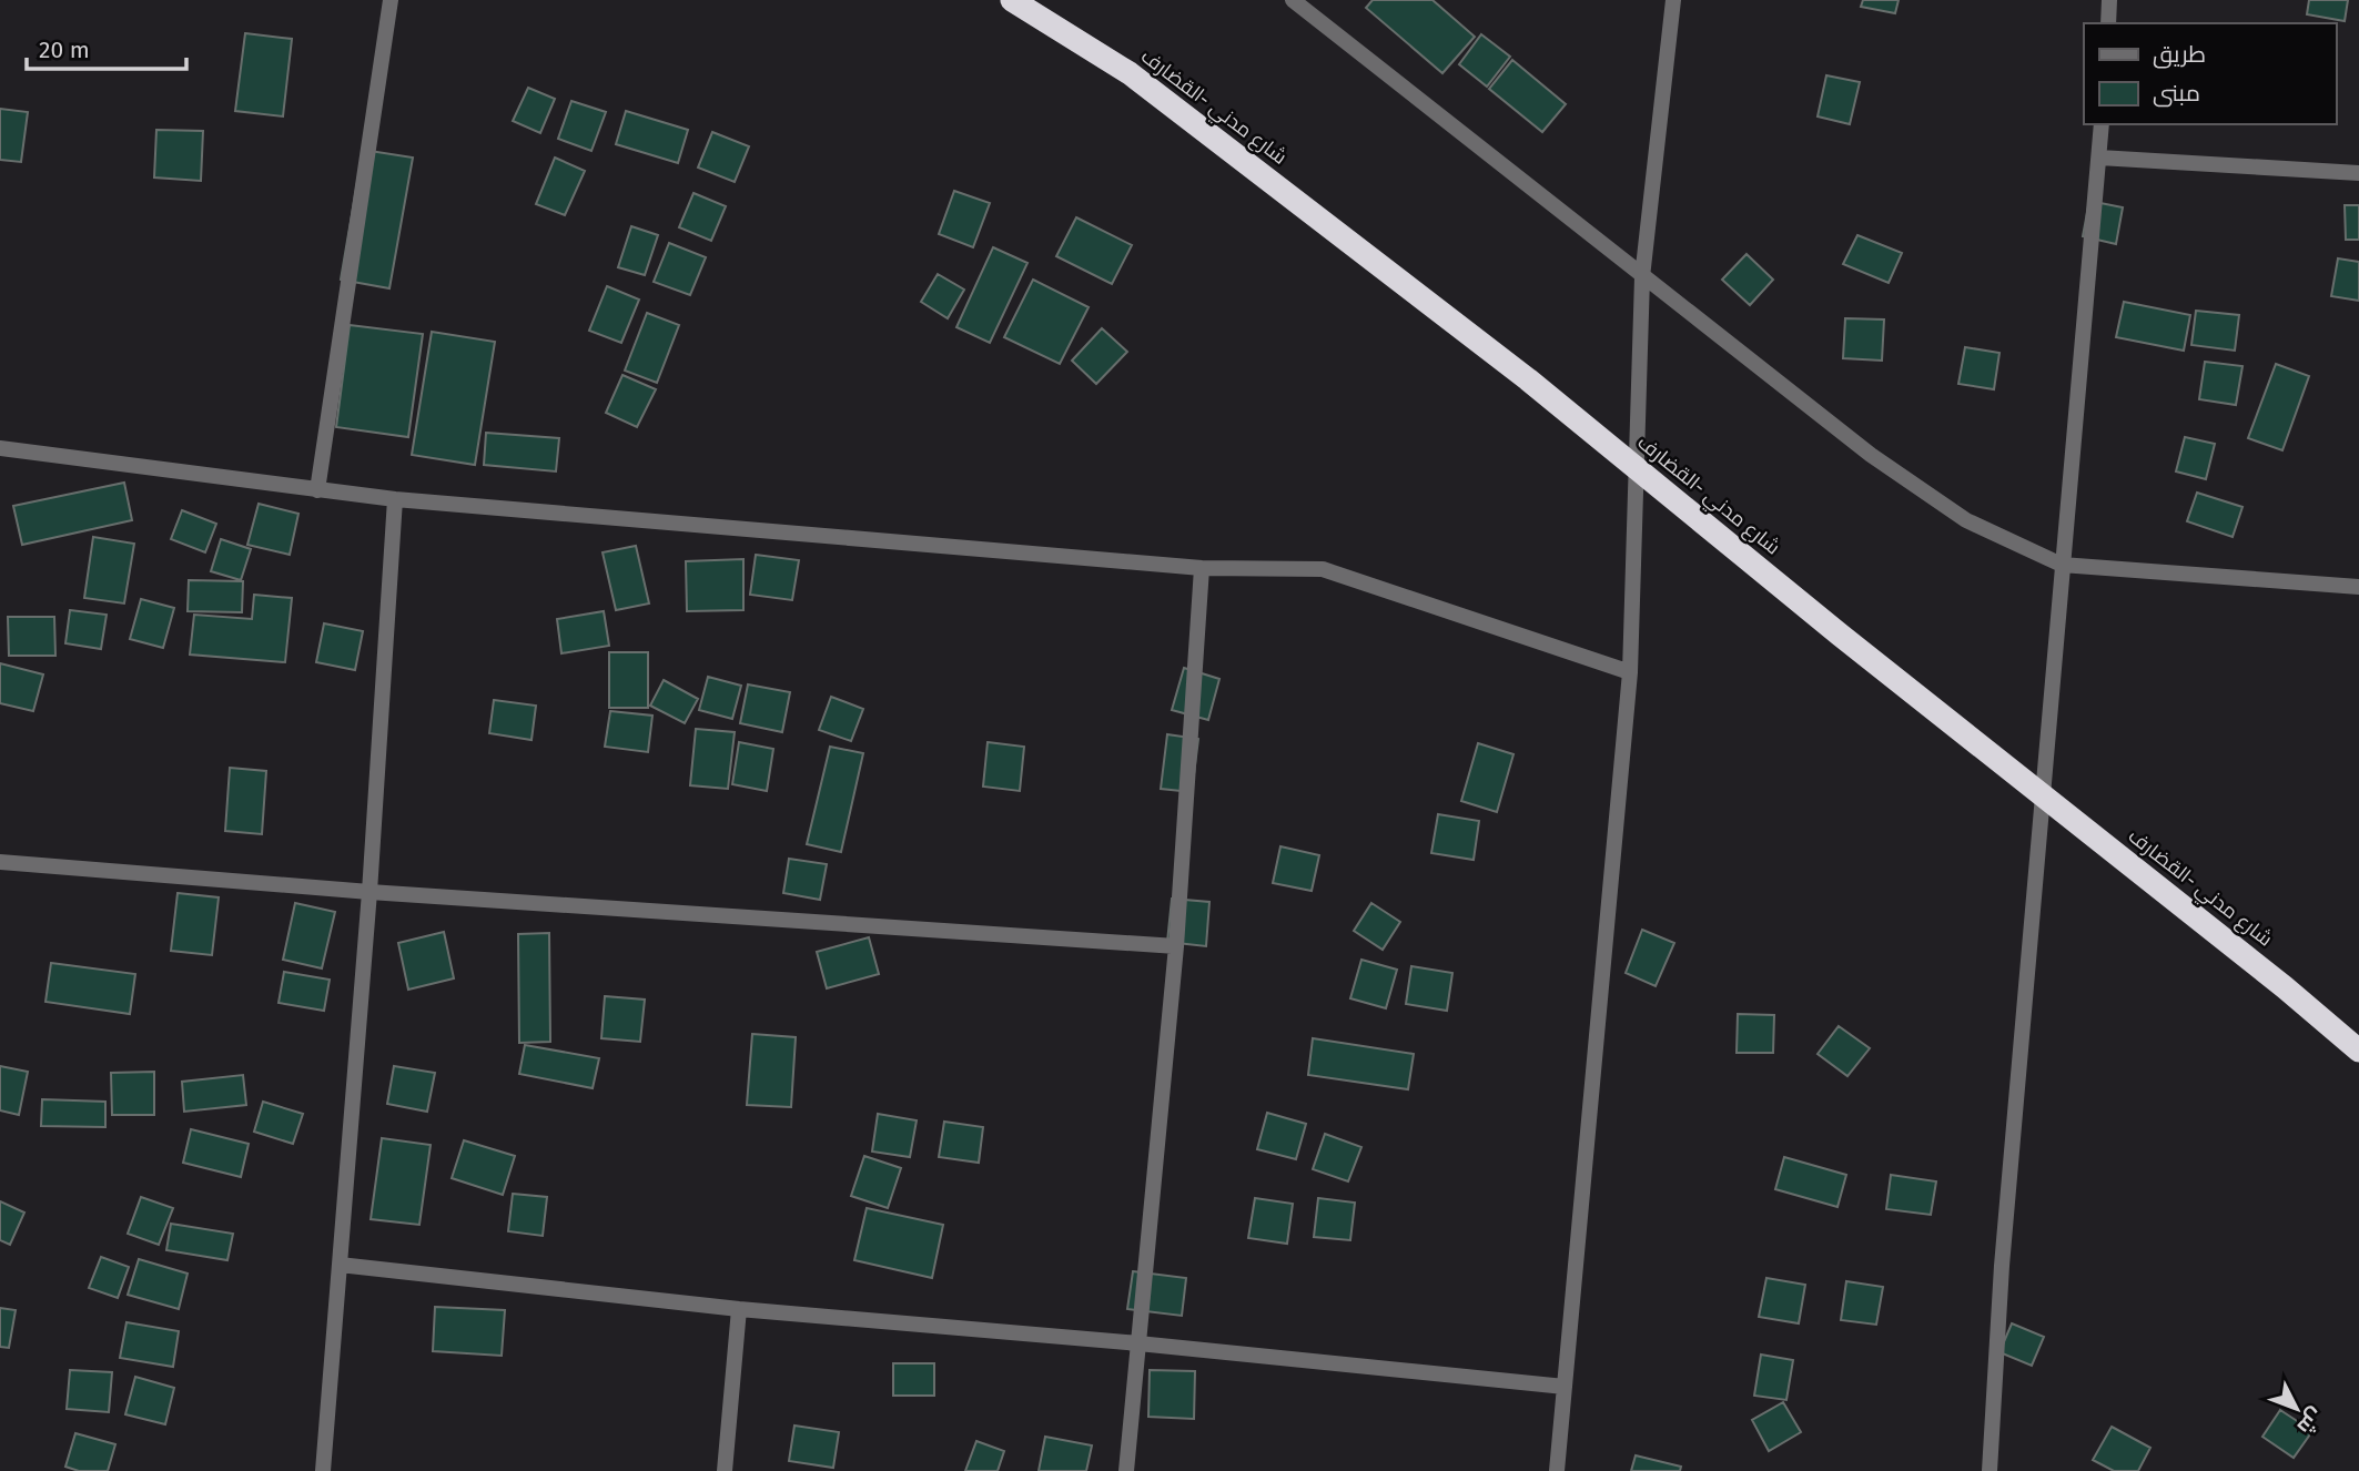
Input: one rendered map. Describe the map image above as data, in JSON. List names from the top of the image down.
{
  "streets": {
    "highway": ["شارع مدني -القضارف"]
  },
  "legend": ["طريق", "مبنى"],
  "scale_bar": "20 m",
  "north": "bottom right"
}
